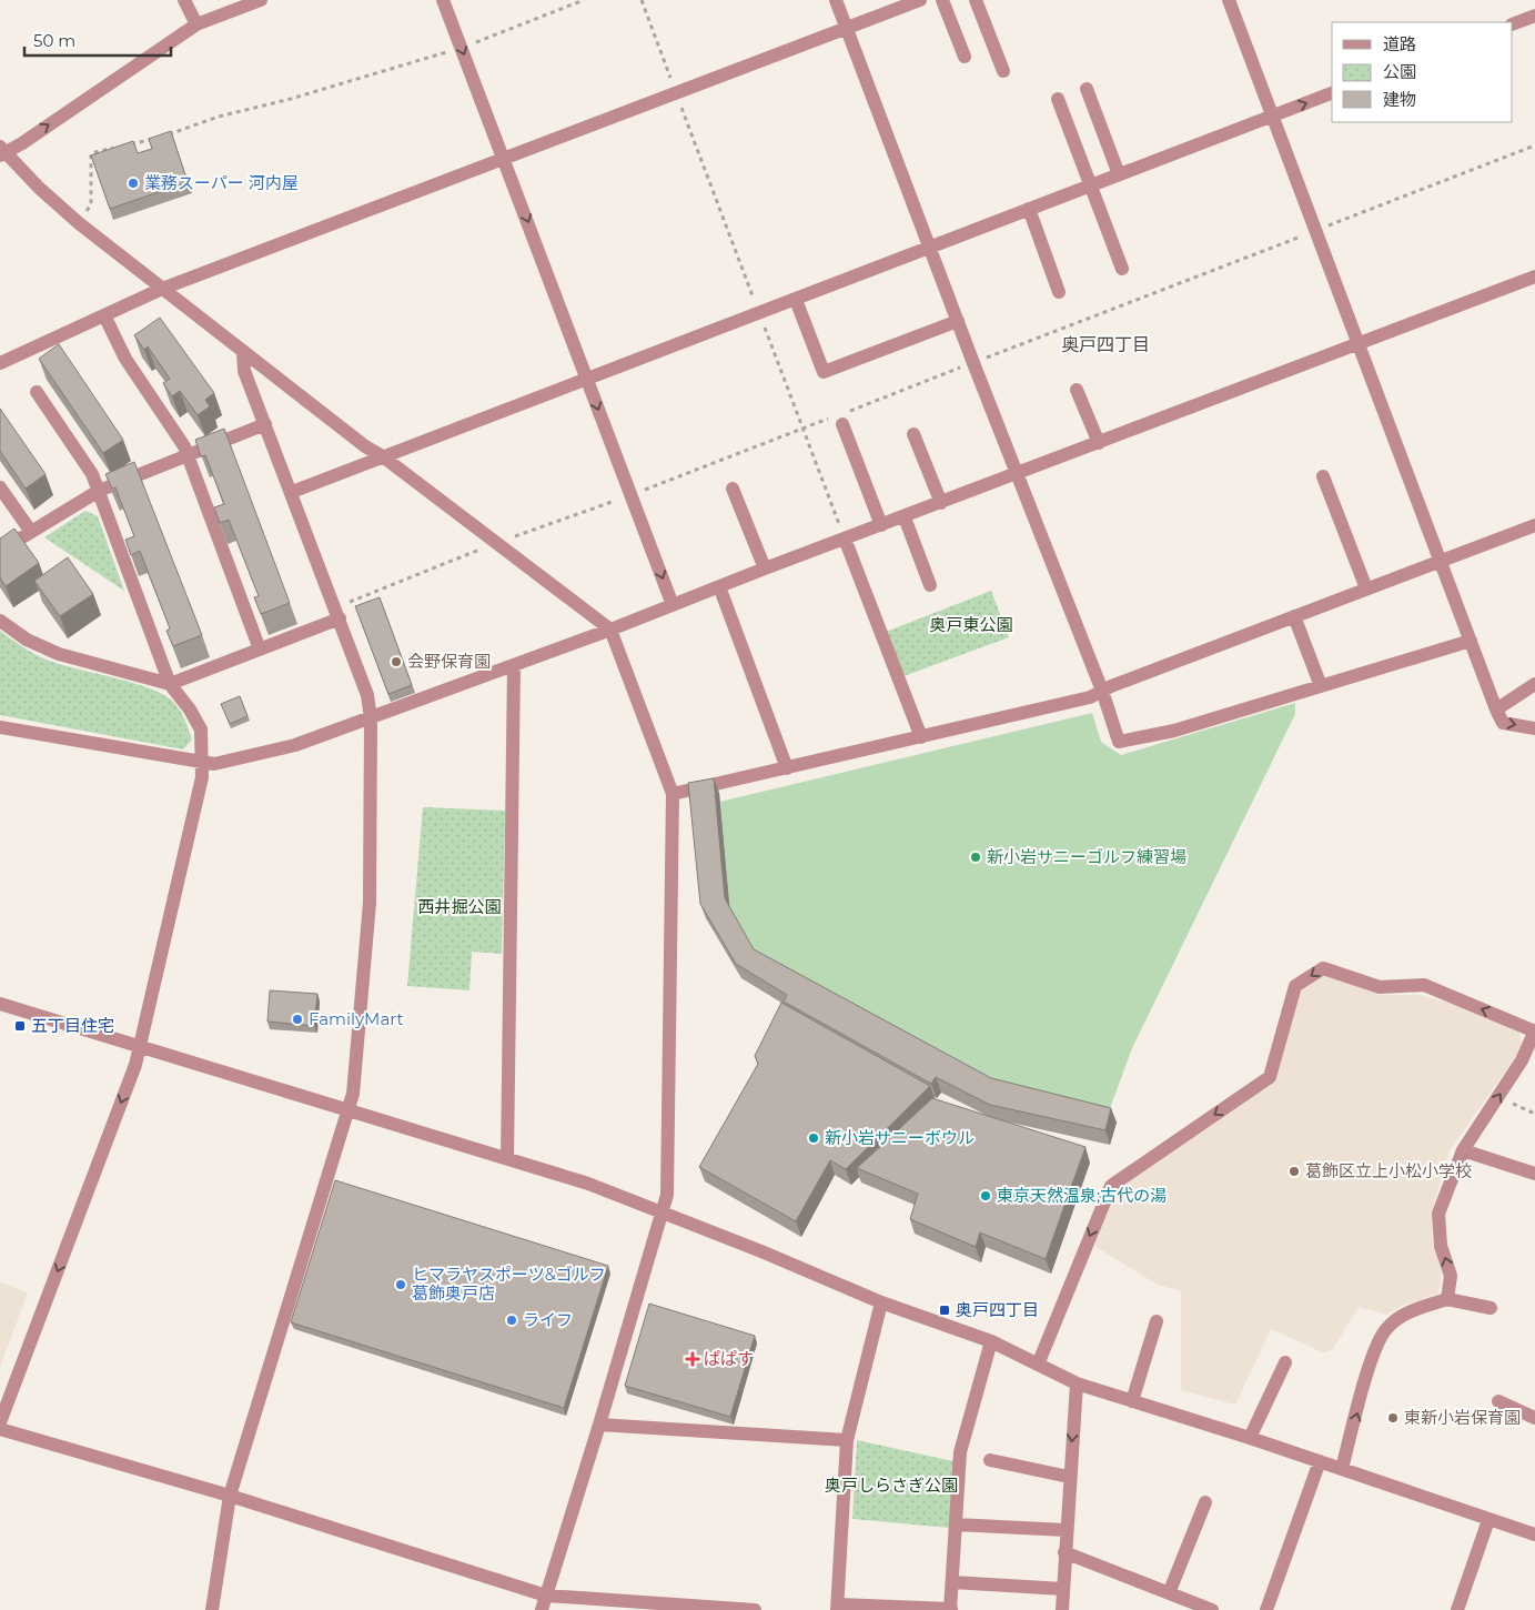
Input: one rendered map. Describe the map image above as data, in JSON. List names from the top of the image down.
{
  "districts": ["奥戸四丁目"],
  "parks": ["奥戸東公園", "西井掘公園", "奥戸しらさぎ公園"],
  "places": {
    "other": [
      "業務スーパー 河内屋",
      "会野保育園",
      "新小岩サニーゴルフ練習場",
      "FamilyMart",
      "新小岩サニーボウル",
      "葛飾区立上小松小学校",
      "東京天然温泉;古代の湯",
      "ヒマラヤスポーツ&ゴルフ 葛飾奥戸店",
      "ライフ",
      "東新小岩保育園"
    ],
    "transit": ["五丁目住宅", "奥戸四丁目"],
    "health": ["ぱぱす"]
  },
  "legend": ["道路", "公園", "建物"],
  "scale_bar": "50 m"
}
